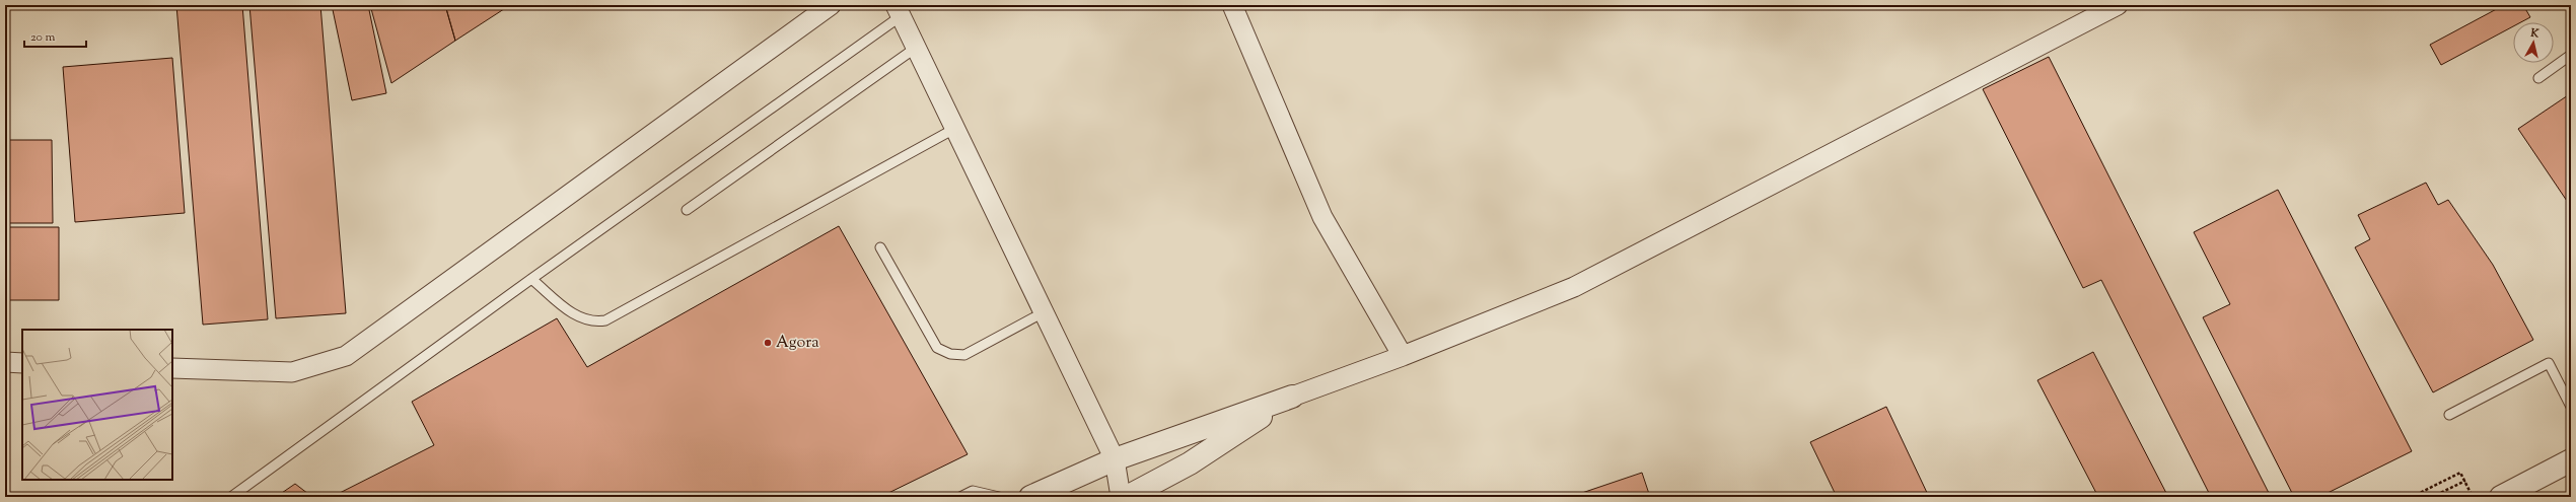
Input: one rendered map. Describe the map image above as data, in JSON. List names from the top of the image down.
{
  "places": ["Agora"],
  "scale_bar": "20 m",
  "north": "top"
}
